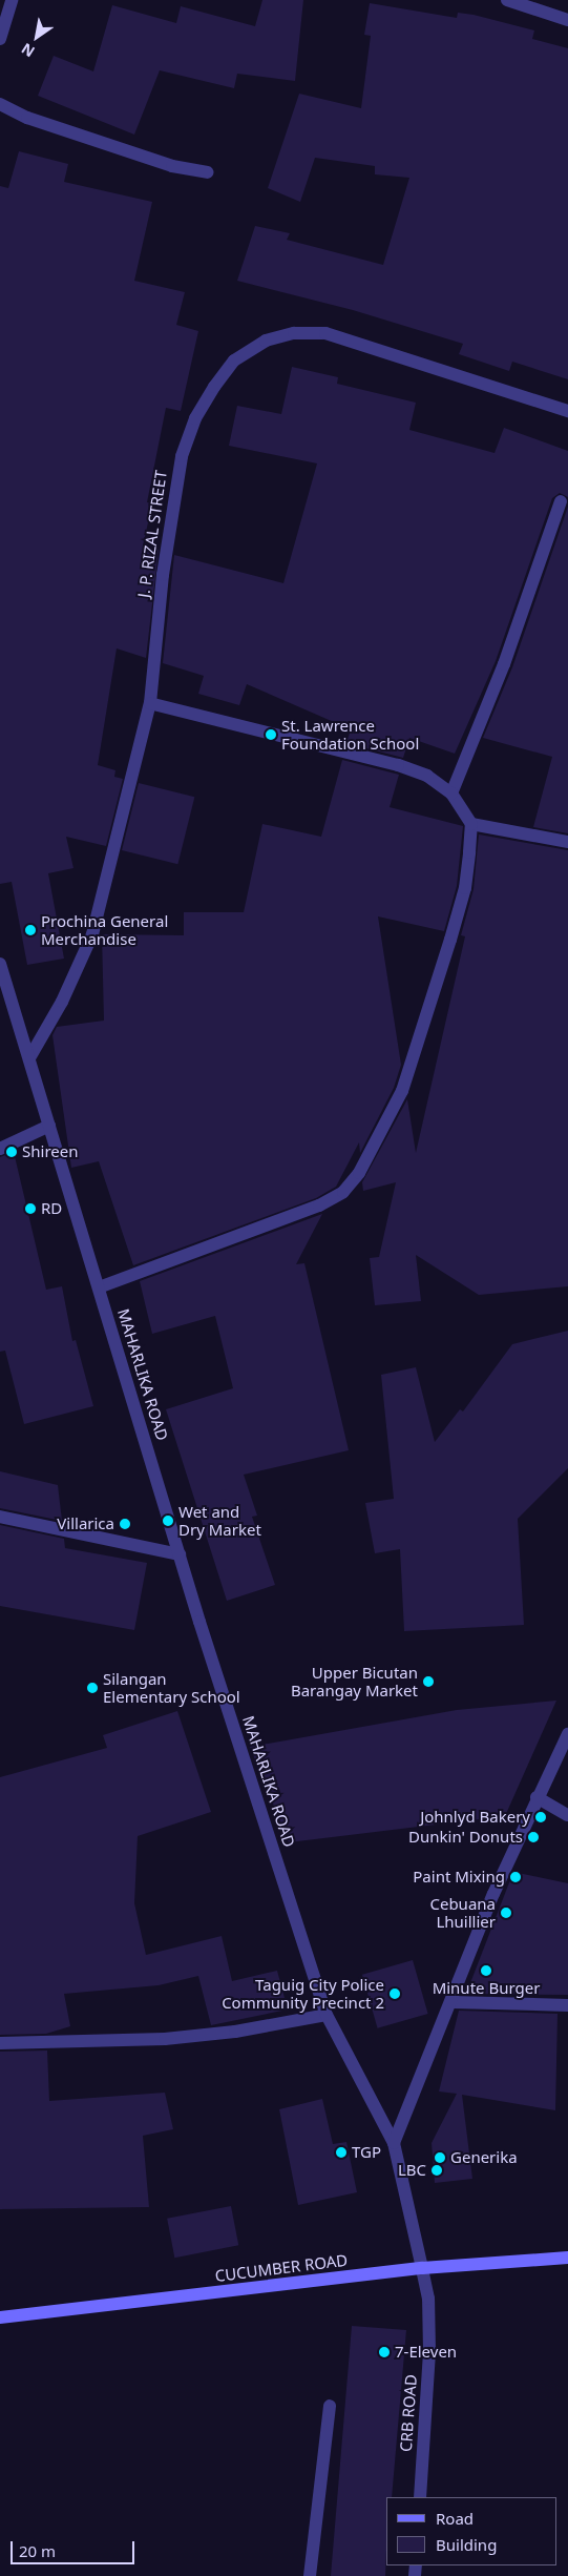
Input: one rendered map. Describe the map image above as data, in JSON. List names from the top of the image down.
{
  "streets": {
    "main road": ["CUCUMBER ROAD"],
    "street": ["J. P. RIZAL STREET", "MAHARLIKA ROAD", "CRB ROAD"]
  },
  "crossings": [
    ["J. P. RIZAL STREET", "MAHARLIKA ROAD"],
    ["MAHARLIKA ROAD", "CUCUMBER ROAD"],
    ["MAHARLIKA ROAD", "CRB ROAD"],
    ["CUCUMBER ROAD", "CRB ROAD"]
  ],
  "places": [
    "St. Lawrence Foundation School",
    "Prochina General Merchandise",
    "Shireen",
    "RD",
    "Wet and Dry Market",
    "Villarica",
    "Upper Bicutan Barangay Market",
    "Silangan Elementary School",
    "Johnlyd Bakery",
    "Dunkin' Donuts",
    "Paint Mixing",
    "Cebuana Lhuillier",
    "Minute Burger",
    "Taguig City Police Community Precinct 2",
    "TGP",
    "Generika",
    "LBC",
    "7-Eleven"
  ],
  "legend": ["Road", "Building"],
  "scale_bar": "20 m",
  "north": "bottom left"
}
